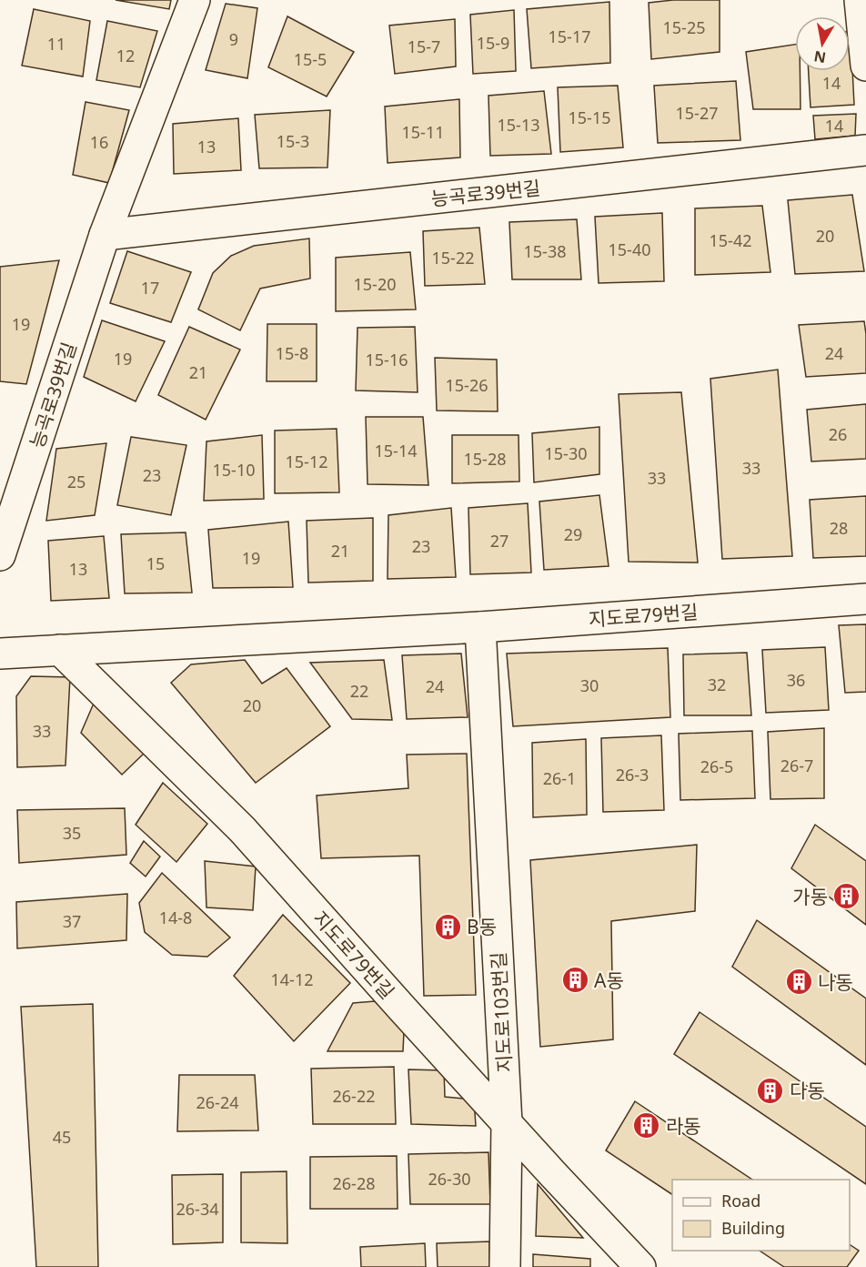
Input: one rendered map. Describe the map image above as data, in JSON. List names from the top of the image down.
{
  "streets": {
    "street": ["능곡로39번길", "지도로79번길", "지도로103번길"]
  },
  "crossings": [
    ["지도로79번길", "지도로103번길"]
  ],
  "places": {
    "building": [
      "가동",
      "B동",
      "A동",
      "나동",
      "다동",
      "라동"
    ]
  },
  "house_numbers": [
    "15-25",
    "15-17",
    "9",
    "15-9",
    "11",
    "15-7",
    "12",
    "15-5",
    "14",
    "15-27",
    "15-15",
    "15-13",
    "14",
    "15-11",
    "15-3",
    "16",
    "13",
    "20",
    "15-42",
    "15-40",
    "15-38",
    "15-22",
    "15-20",
    "17",
    "19",
    "15-8",
    "24",
    "19",
    "15-16",
    "21",
    "15-26",
    "26",
    "15-14",
    "15-30",
    "15-28",
    "15-12",
    "33",
    "15-10",
    "23",
    "33",
    "25",
    "28",
    "29",
    "27",
    "23",
    "21",
    "19",
    "15",
    "13",
    "36",
    "32",
    "30",
    "24",
    "22",
    "20",
    "33",
    "26-7",
    "26-5",
    "26-3",
    "26-1",
    "35",
    "14-8",
    "37",
    "14-12",
    "26-22",
    "26-24",
    "45",
    "26-30",
    "26-28",
    "26-34"
  ],
  "legend": ["Road", "Building"],
  "north": "bottom"
}
